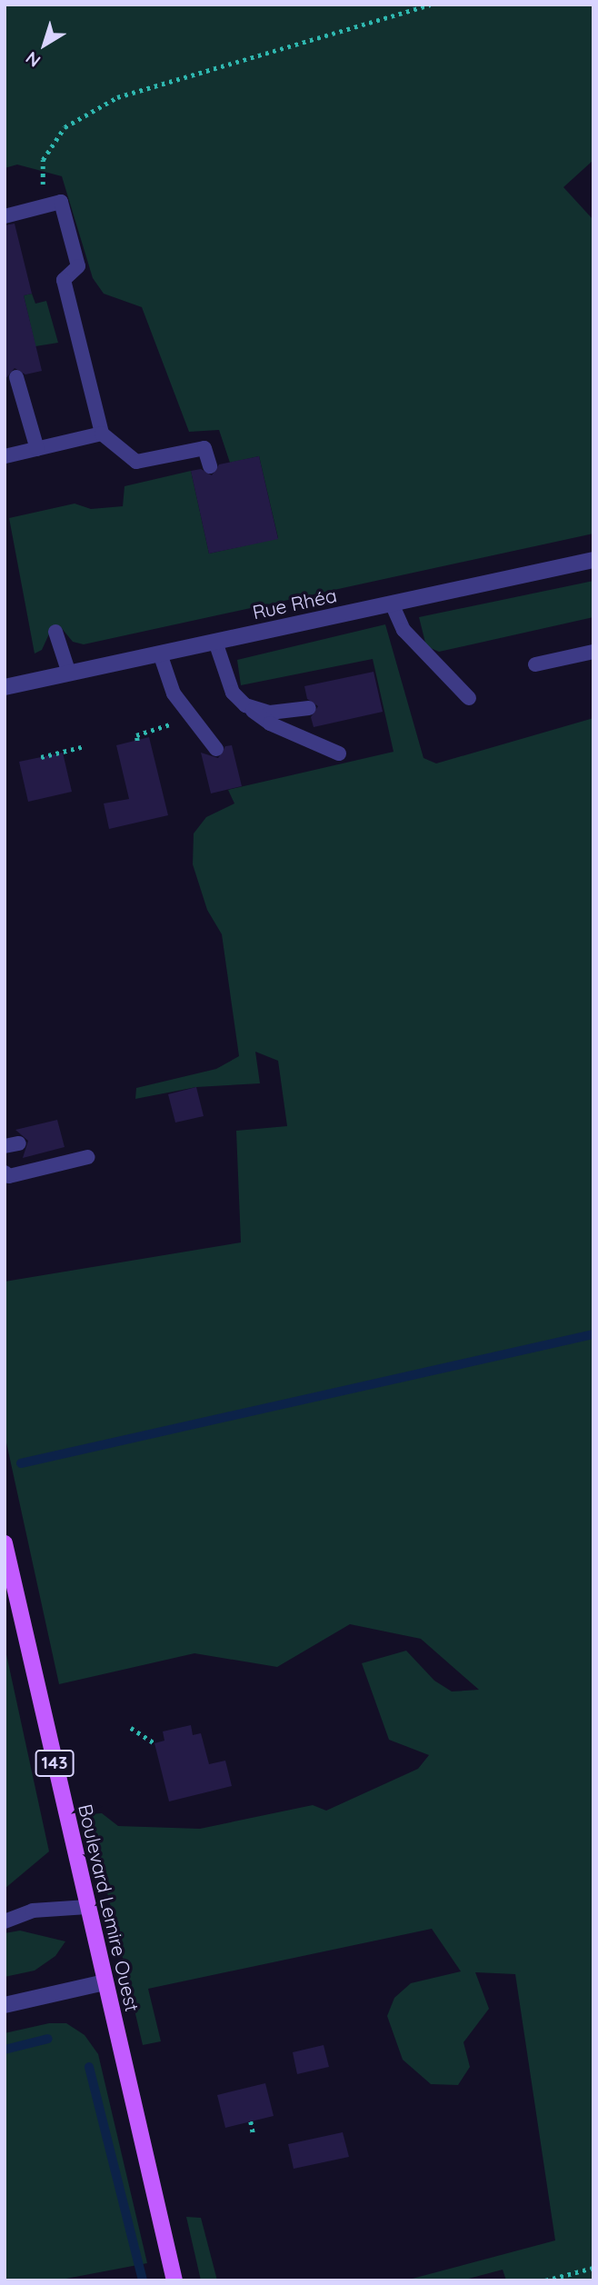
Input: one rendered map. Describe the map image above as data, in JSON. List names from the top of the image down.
{
  "streets": {
    "main road": ["143", "Boulevard Lemire Ouest"],
    "street": ["Rue Rhéa"]
  },
  "north": "bottom left"
}
